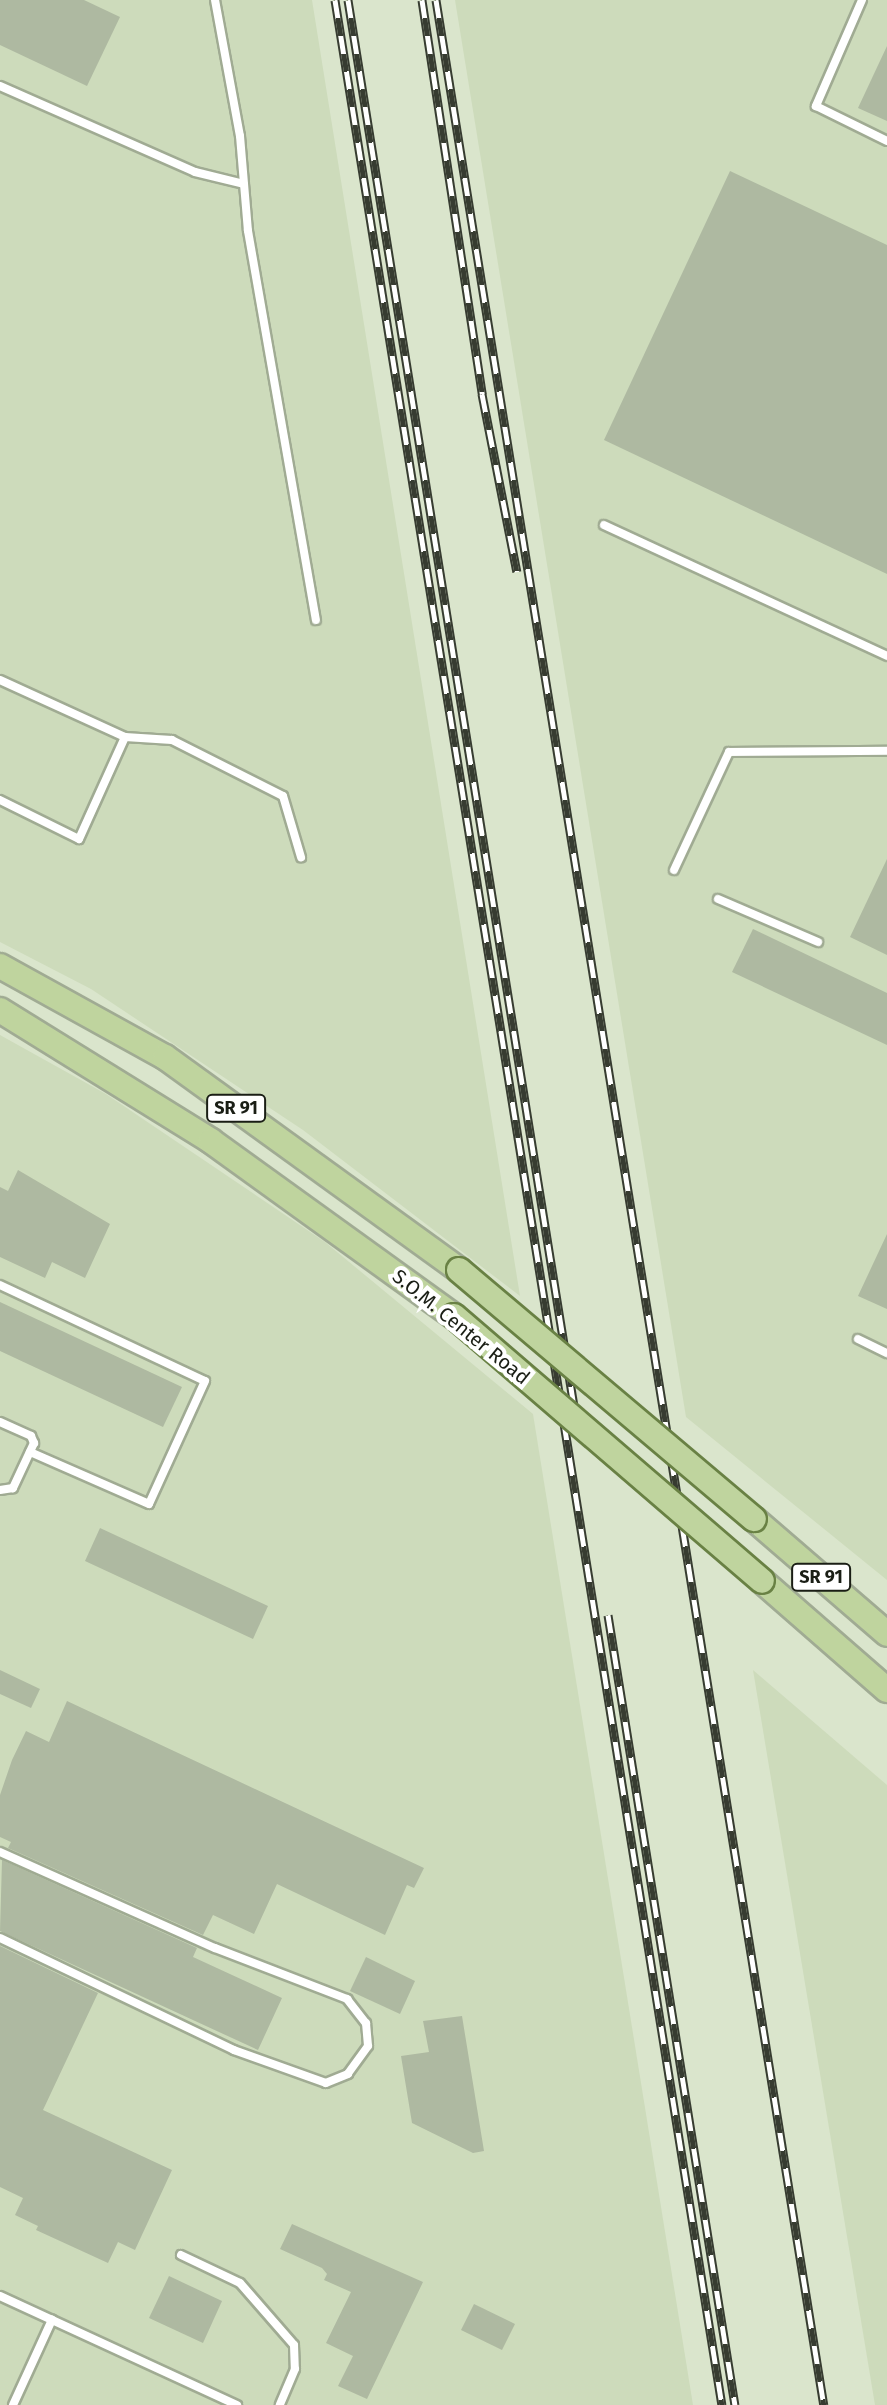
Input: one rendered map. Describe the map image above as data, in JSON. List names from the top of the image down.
{
  "streets": {
    "main road": ["SR 91", "S.O.M. Center Road"]
  }
}
